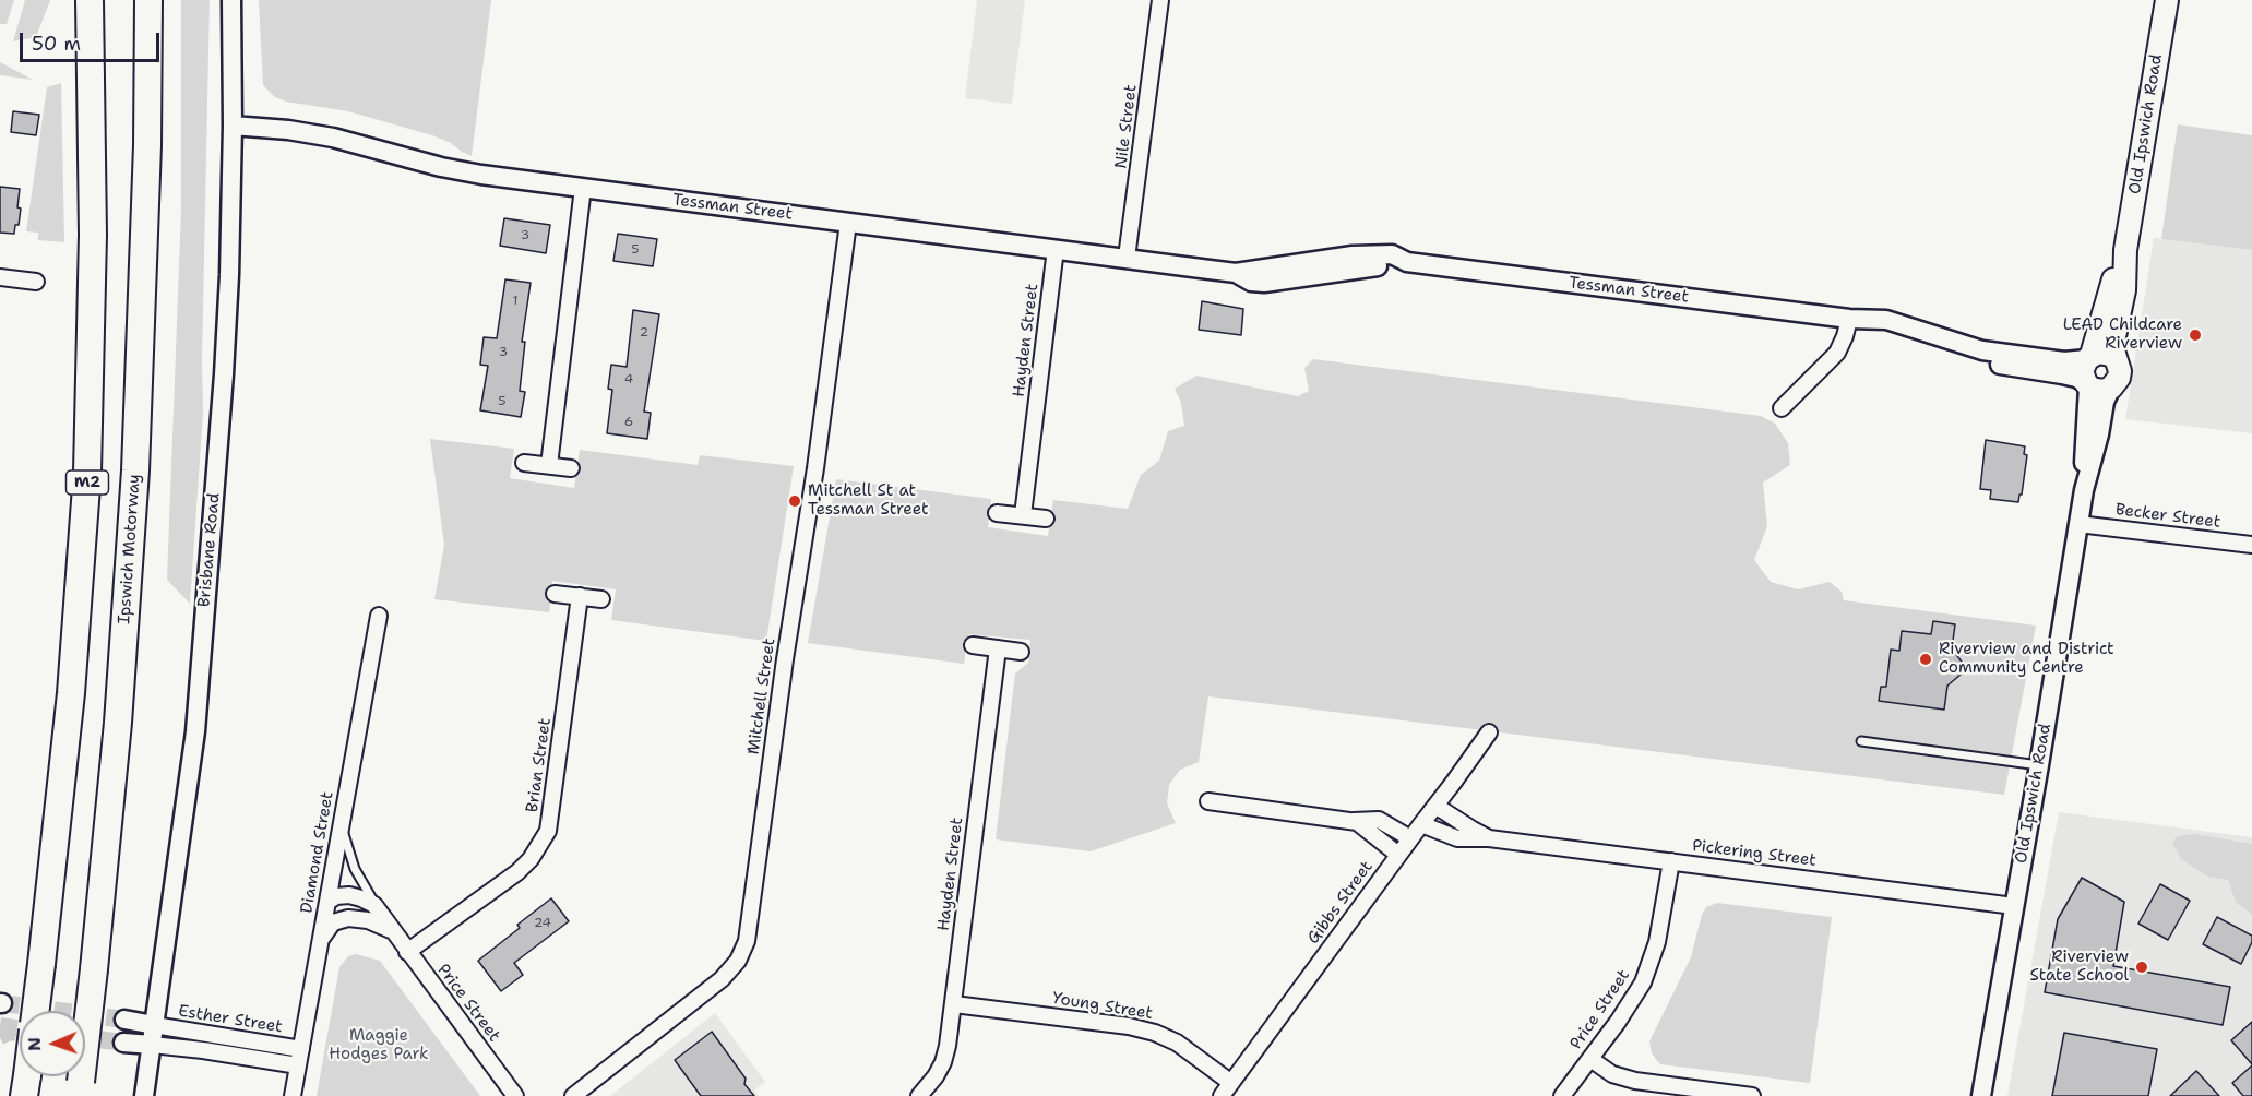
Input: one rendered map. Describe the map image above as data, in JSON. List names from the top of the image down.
{
  "streets": {
    "highway": ["M2", "Ipswich Motorway"],
    "main road": ["Old Ipswich Road"],
    "street": [
      "Nile Street",
      "Tessman Street",
      "Hayden Street",
      "Becker Street",
      "Brisbane Road",
      "Mitchell Street",
      "Brian Street",
      "Diamond Street",
      "Pickering Street",
      "Gibbs Street",
      "Price Street",
      "Young Street",
      "Esther Street"
    ]
  },
  "crossings": [
    ["Old Ipswich Road", "Tessman Street"],
    ["Old Ipswich Road", "Becker Street"],
    ["Old Ipswich Road", "Pickering Street"],
    ["Nile Street", "Tessman Street"],
    ["Tessman Street", "Hayden Street"],
    ["Tessman Street", "Brisbane Road"],
    ["Tessman Street", "Mitchell Street"],
    ["Hayden Street", "Young Street"],
    ["Brisbane Road", "Esther Street"],
    ["Brian Street", "Price Street"],
    ["Diamond Street", "Price Street"],
    ["Diamond Street", "Esther Street"],
    ["Pickering Street", "Gibbs Street"],
    ["Pickering Street", "Price Street"],
    ["Gibbs Street", "Young Street"]
  ],
  "parks": ["Maggie Hodges Park"],
  "places": [
    "LEAD Childcare Riverview",
    "Mitchell St at Tessman Street",
    "Riverview and District Community Centre",
    "Riverview State School"
  ],
  "house_numbers": [
    "3",
    "5",
    "1",
    "2",
    "3",
    "4",
    "5",
    "6",
    "24"
  ],
  "scale_bar": "50 m",
  "north": "left"
}
